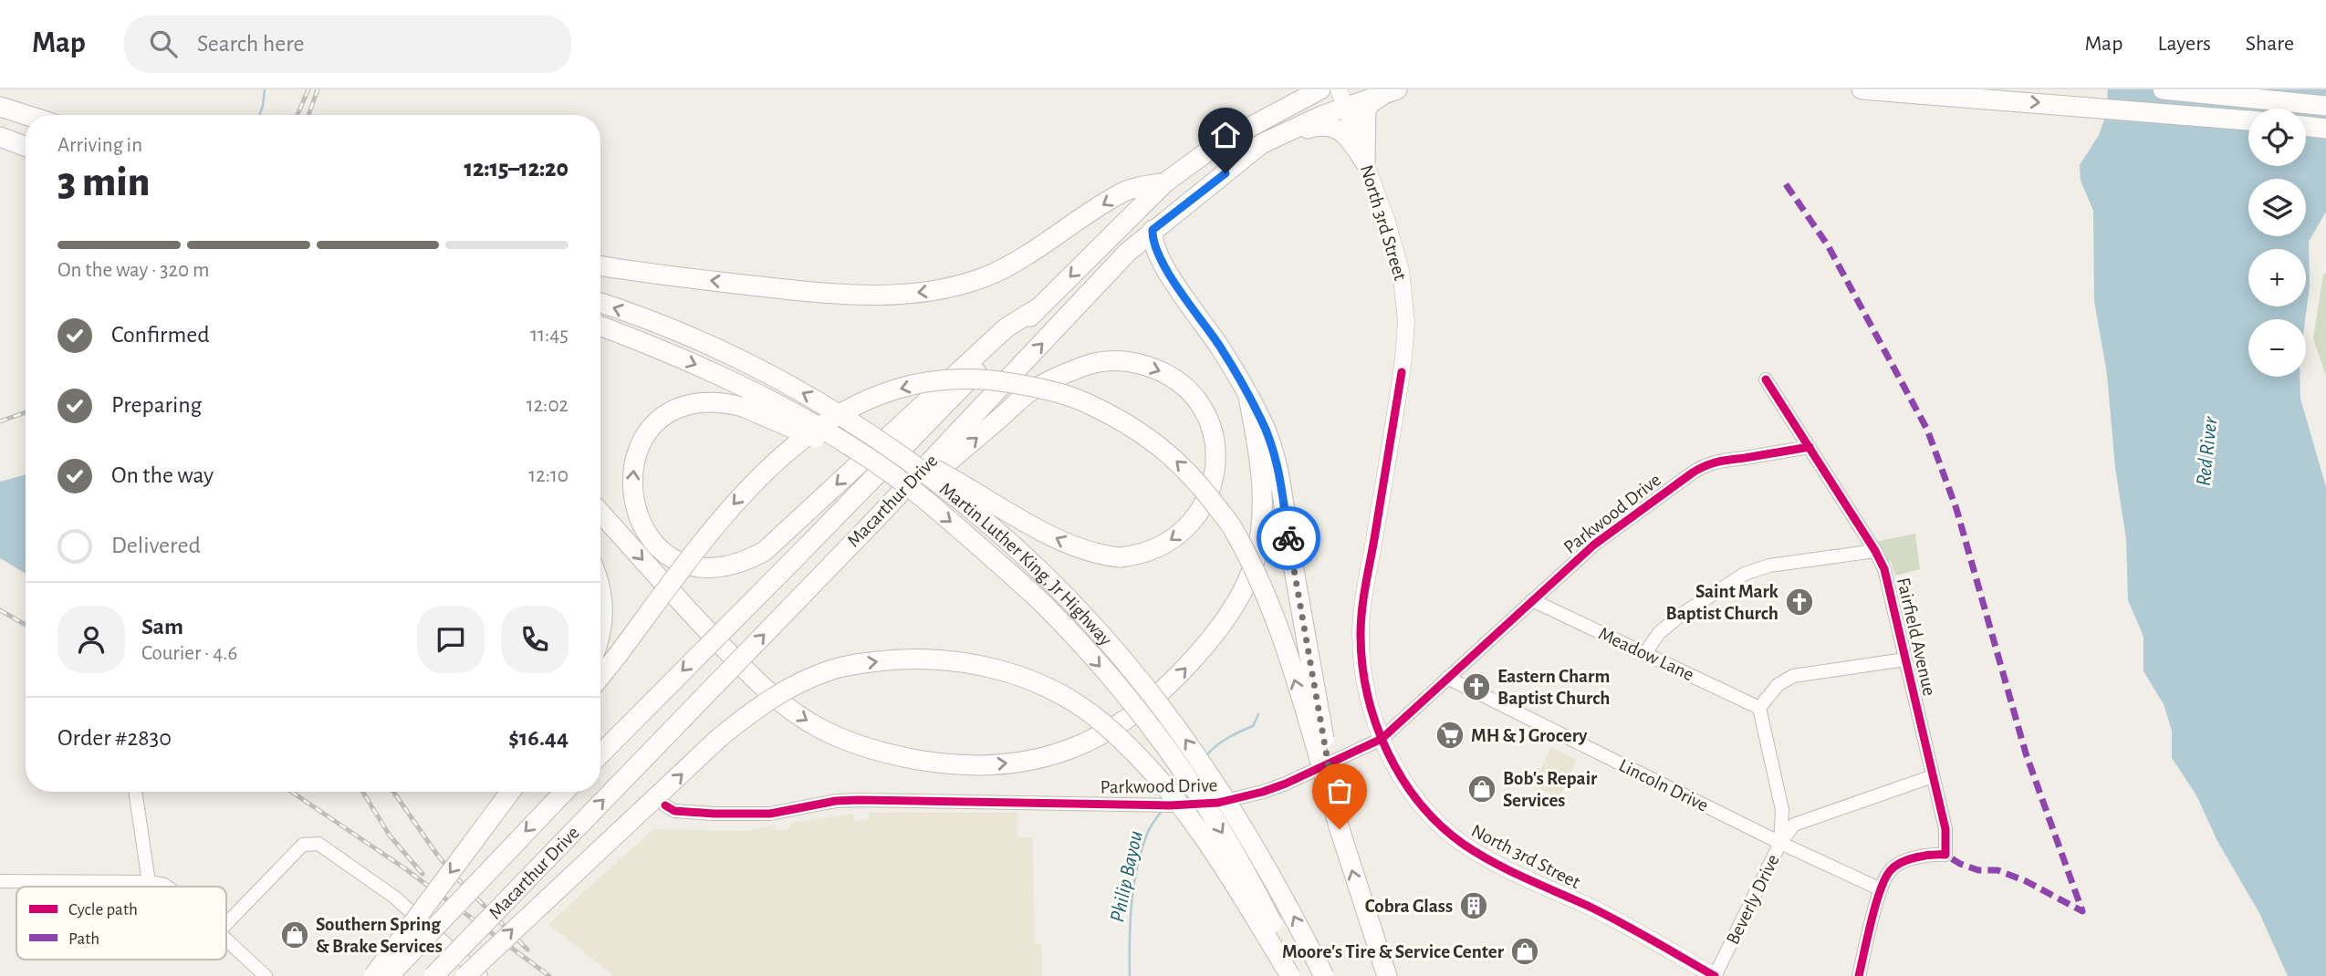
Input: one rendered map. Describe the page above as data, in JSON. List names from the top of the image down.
{
  "streets": {
    "highway": ["Macarthur Drive", "Martin Luther King, Jr Highway"],
    "main road": ["North 3rd Street"],
    "street": [
      "Parkwood Drive",
      "Fairfield Avenue",
      "Meadow Lane",
      "Lincoln Drive",
      "Beverly Drive"
    ]
  },
  "crossings": [
    ["North 3rd Street", "Macarthur Drive"],
    ["North 3rd Street", "Parkwood Drive"],
    ["North 3rd Street", "Beverly Drive"],
    ["Parkwood Drive", "Fairfield Avenue"],
    ["Parkwood Drive", "Meadow Lane"],
    ["Parkwood Drive", "Lincoln Drive"],
    ["Fairfield Avenue", "Lincoln Drive"],
    ["Meadow Lane", "Beverly Drive"],
    ["Lincoln Drive", "Beverly Drive"]
  ],
  "water": ["Red River", "Philip Bayou"],
  "places": {
    "church": ["Saint Mark Baptist Church", "Eastern Charm Baptist Church"],
    "supermarket": ["MH & J Grocery"],
    "shop": ["Bob's Repair Services", "Southern Spring & Brake Services", "Moore's Tire & Service Center"],
    "building": ["Cobra Glass"]
  },
  "legend": ["Cycle path", "Path"],
  "page": {
    "header": "Map",
    "search": "Search here",
    "nav": ["Map", "Layers", "Share"],
    "map_buttons": ["+", "−"],
    "heading": ["3 min", "Arriving in", "12:15–12:20"],
    "panel": [
      "Sam",
      "Courier · 4.6",
      "Order #2830",
      "$16.44"
    ],
    "bar": "On the way · 320 m",
    "list": [
      ["Confirmed", "11:45"],
      ["Preparing", "12:02"],
      ["On the way", "12:10"],
      "Delivered"
    ]
  }
}
